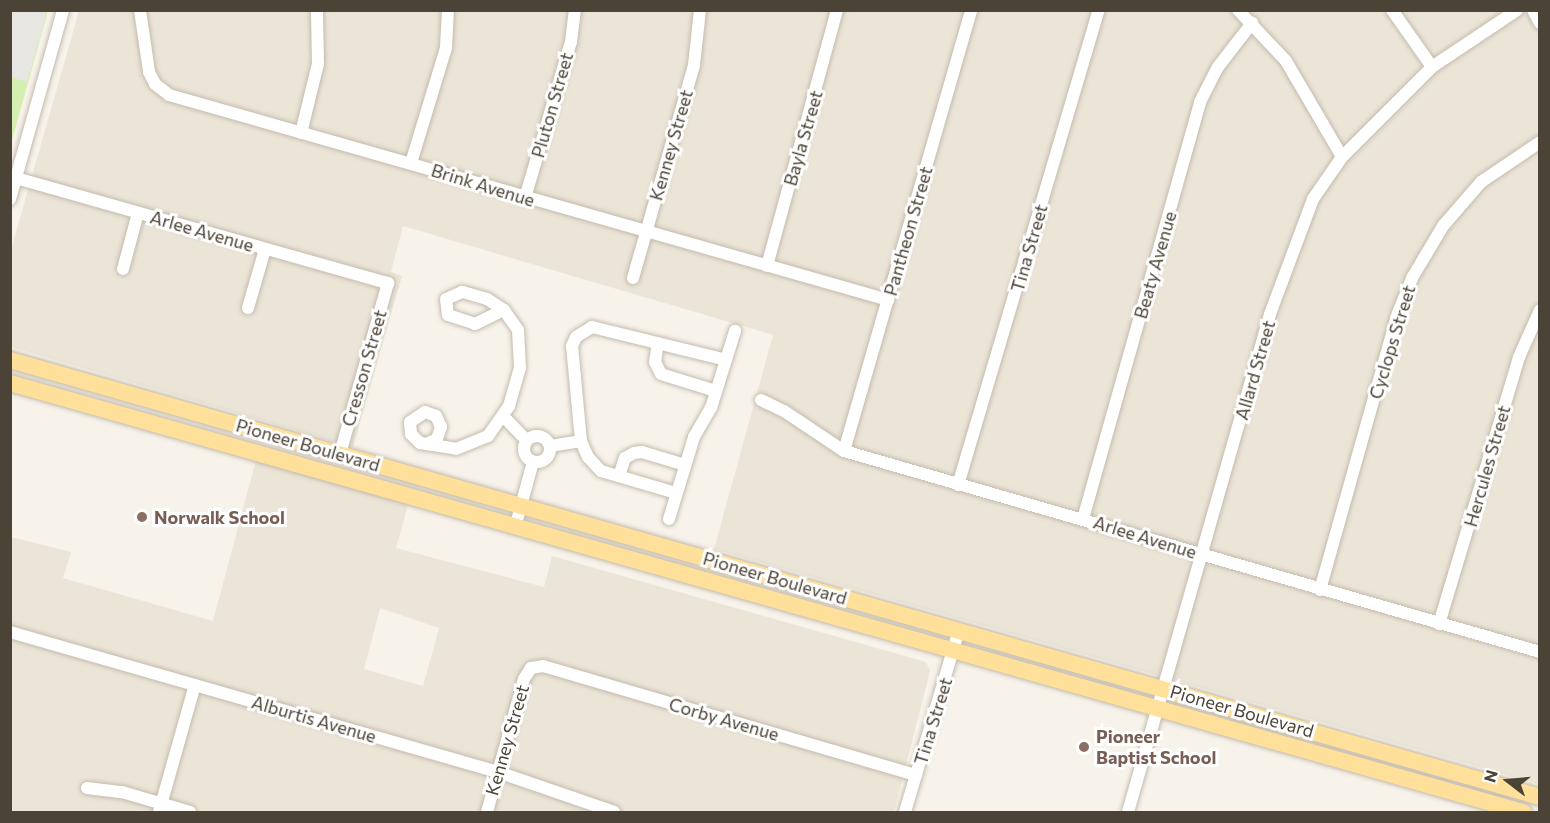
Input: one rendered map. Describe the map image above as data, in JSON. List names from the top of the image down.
{
  "streets": {
    "main road": ["Pioneer Boulevard"],
    "street": [
      "Pluton Street",
      "Bayla Street",
      "Kenney Street",
      "Brink Avenue",
      "Arlee Avenue",
      "Pantheon Street",
      "Tina Street",
      "Beaty Avenue",
      "Cyclops Street",
      "Cresson Street",
      "Allard Street",
      "Hercules Street",
      "Alburtis Avenue",
      "Corby Avenue"
    ]
  },
  "crossings": [
    ["Pluton Street", "Brink Avenue"],
    ["Bayla Street", "Brink Avenue"],
    ["Kenney Street", "Brink Avenue"],
    ["Kenney Street", "Alburtis Avenue"],
    ["Kenney Street", "Corby Avenue"],
    ["Brink Avenue", "Pantheon Street"],
    ["Arlee Avenue", "Pantheon Street"],
    ["Arlee Avenue", "Tina Street"],
    ["Arlee Avenue", "Beaty Avenue"],
    ["Arlee Avenue", "Cyclops Street"],
    ["Arlee Avenue", "Cresson Street"],
    ["Arlee Avenue", "Allard Street"],
    ["Arlee Avenue", "Hercules Street"],
    ["Tina Street", "Pioneer Boulevard"],
    ["Tina Street", "Corby Avenue"],
    ["Cresson Street", "Pioneer Boulevard"],
    ["Allard Street", "Pioneer Boulevard"]
  ],
  "places": ["Norwalk School", "Pioneer Baptist School"],
  "north": "left"
}
